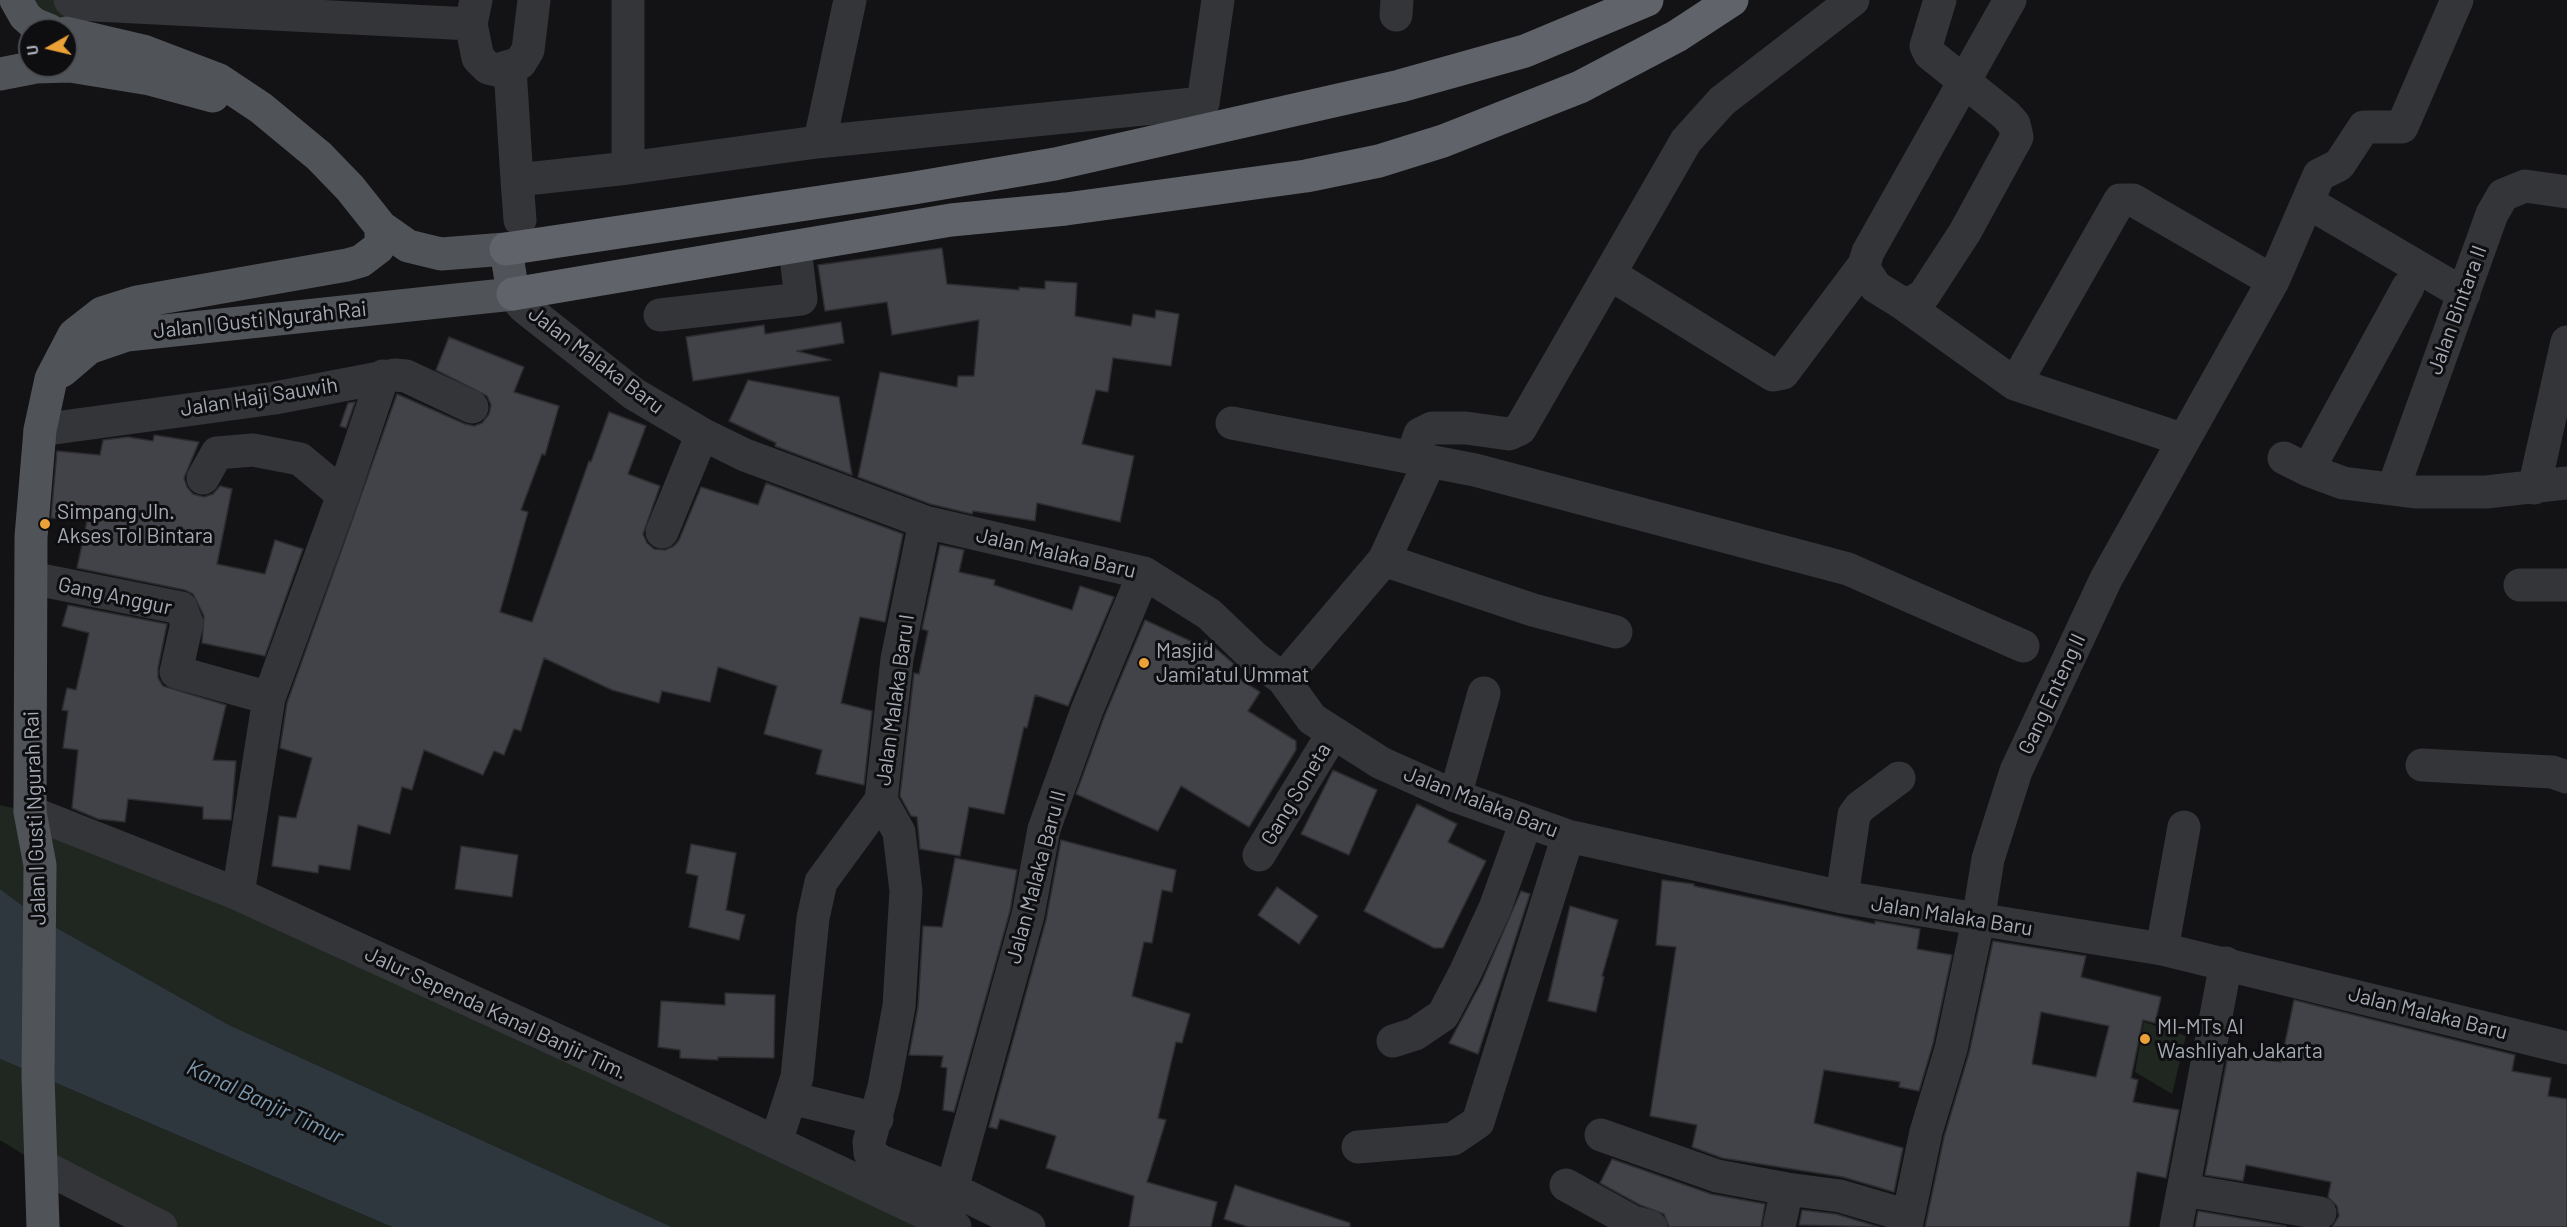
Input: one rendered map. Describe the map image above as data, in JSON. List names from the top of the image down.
{
  "streets": {
    "main road": ["Jalan I Gusti Ngurah Rai"],
    "street": [
      "Jalan Bintara II",
      "Jalan Malaka Baru",
      "Jalan Haji Sauwih",
      "Gang Anggur",
      "Gang Enteng II",
      "Jalan Malaka Baru I",
      "Gang Soneta",
      "Jalan Malaka Baru II",
      "Jalur Sependa Kanal Banjir Tim."
    ]
  },
  "crossings": [
    ["Jalan I Gusti Ngurah Rai", "Jalan Malaka Baru"],
    ["Jalan I Gusti Ngurah Rai", "Jalan Haji Sauwih"],
    ["Jalan I Gusti Ngurah Rai", "Gang Anggur"],
    ["Jalan I Gusti Ngurah Rai", "Jalur Sependa Kanal Banjir Tim."],
    ["Jalan Malaka Baru", "Gang Enteng II"],
    ["Jalan Malaka Baru", "Jalan Malaka Baru I"],
    ["Jalan Malaka Baru", "Gang Soneta"],
    ["Jalan Malaka Baru", "Jalan Malaka Baru II"],
    ["Jalan Malaka Baru I", "Jalur Sependa Kanal Banjir Tim."]
  ],
  "water": ["Kanal Banjir Timur"],
  "places": ["Simpang Jln. Akses Tol Bintara", "Masjid Jami'atul Ummat", "MI-MTs Al Washliyah Jakarta"],
  "north": "left"
}
